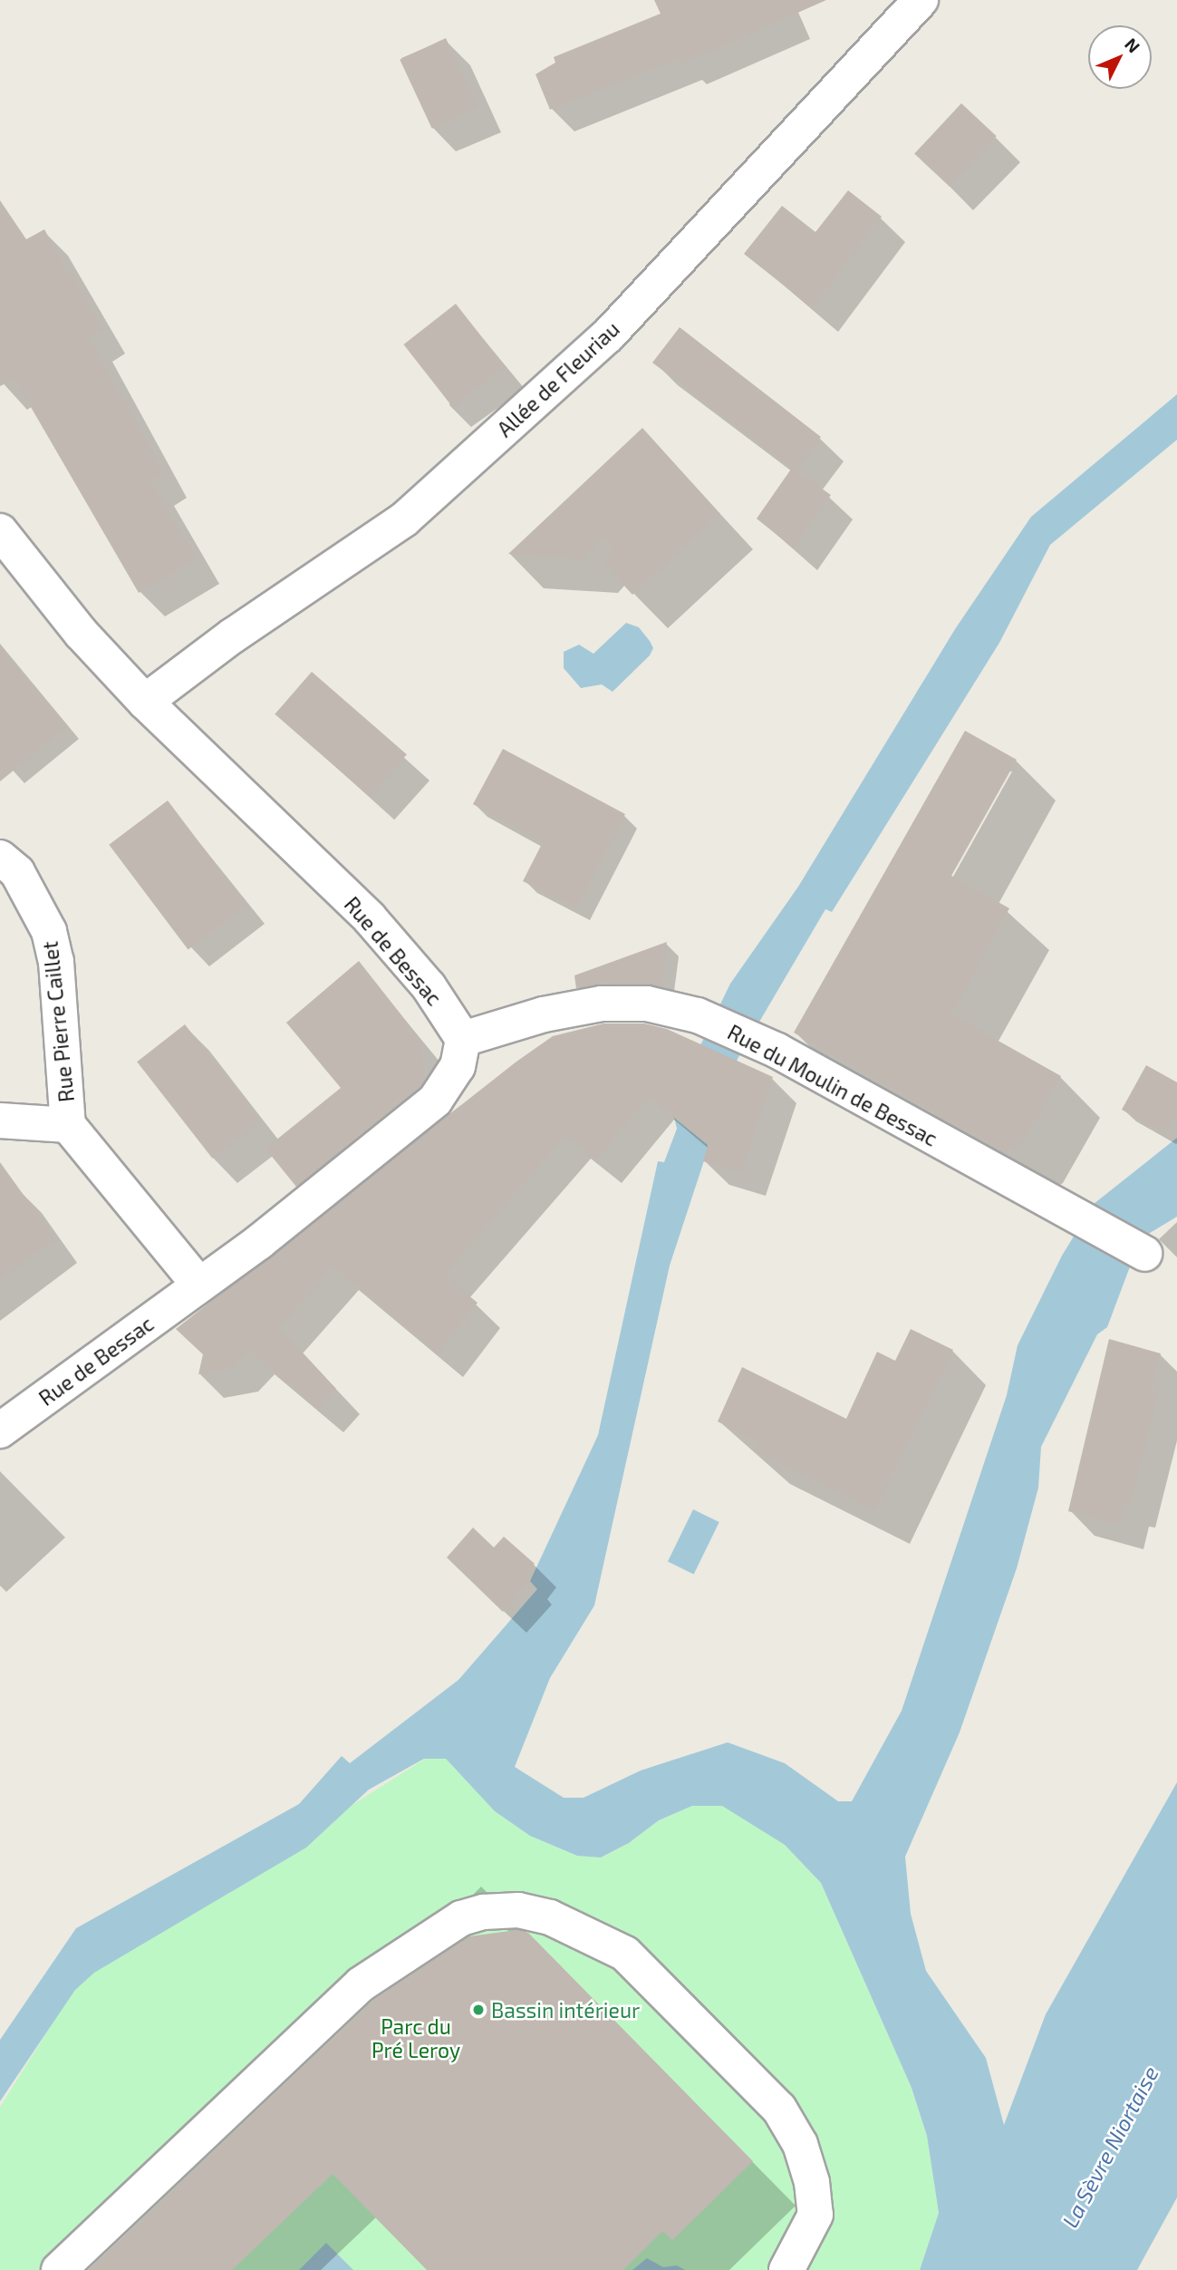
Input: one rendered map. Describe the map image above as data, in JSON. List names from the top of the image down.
{
  "streets": {
    "street": [
      "Allée de Fleuriau",
      "Rue de Bessac",
      "Rue Pierre Caillet",
      "Rue du Moulin de Bessac"
    ]
  },
  "crossings": [
    ["Allée de Fleuriau", "Rue de Bessac"],
    ["Rue de Bessac", "Rue Pierre Caillet"],
    ["Rue de Bessac", "Rue du Moulin de Bessac"]
  ],
  "water": ["La Sèvre Niortaise"],
  "parks": ["Parc du Pré Leroy"],
  "places": ["Bassin intérieur"],
  "north": "top right"
}
